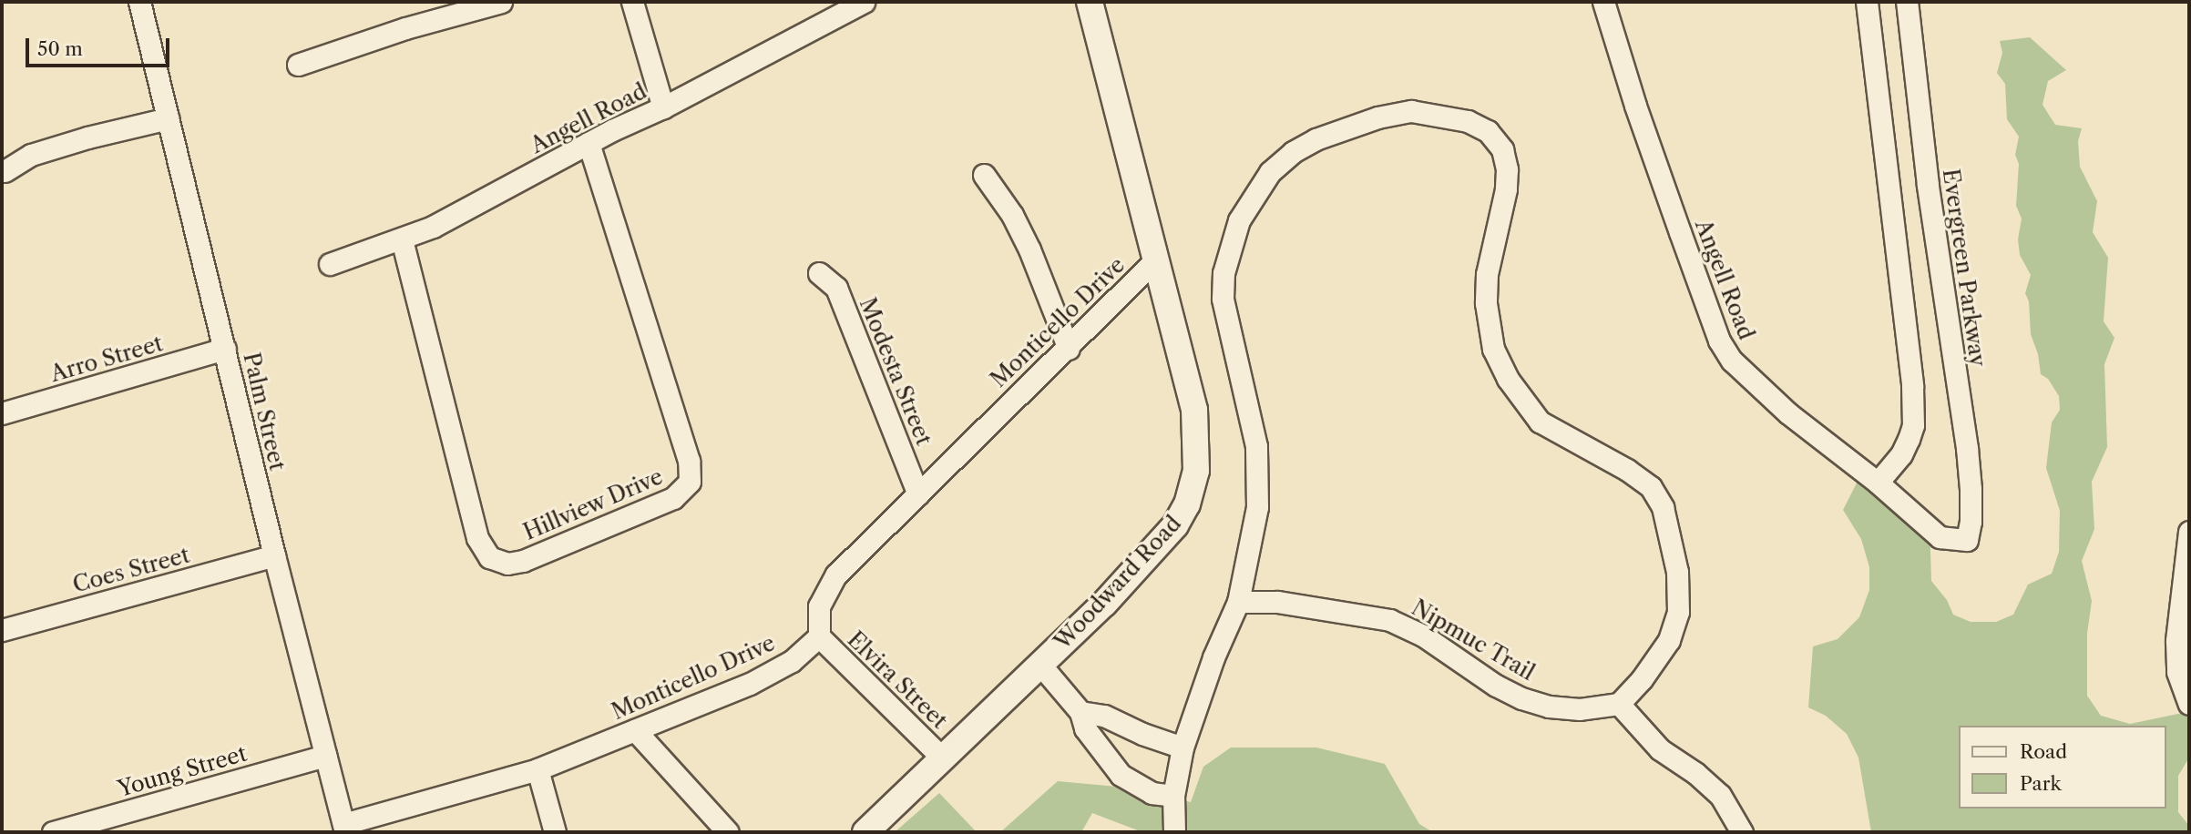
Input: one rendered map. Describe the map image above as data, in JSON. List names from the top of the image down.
{
  "streets": {
    "street": [
      "Angell Road",
      "Evergreen Parkway",
      "Monticello Drive",
      "Arro Street",
      "Modesta Street",
      "Palm Street",
      "Hillview Drive",
      "Coes Street",
      "Woodward Road",
      "Nipmuc Trail",
      "Elvira Street",
      "Young Street"
    ]
  },
  "crossings": [
    ["Angell Road", "Evergreen Parkway"],
    ["Angell Road", "Hillview Drive"],
    ["Monticello Drive", "Modesta Street"],
    ["Monticello Drive", "Palm Street"],
    ["Monticello Drive", "Woodward Road"],
    ["Monticello Drive", "Elvira Street"],
    ["Arro Street", "Palm Street"],
    ["Palm Street", "Coes Street"],
    ["Palm Street", "Young Street"],
    ["Woodward Road", "Elvira Street"]
  ],
  "legend": ["Road", "Park"],
  "scale_bar": "50 m"
}
